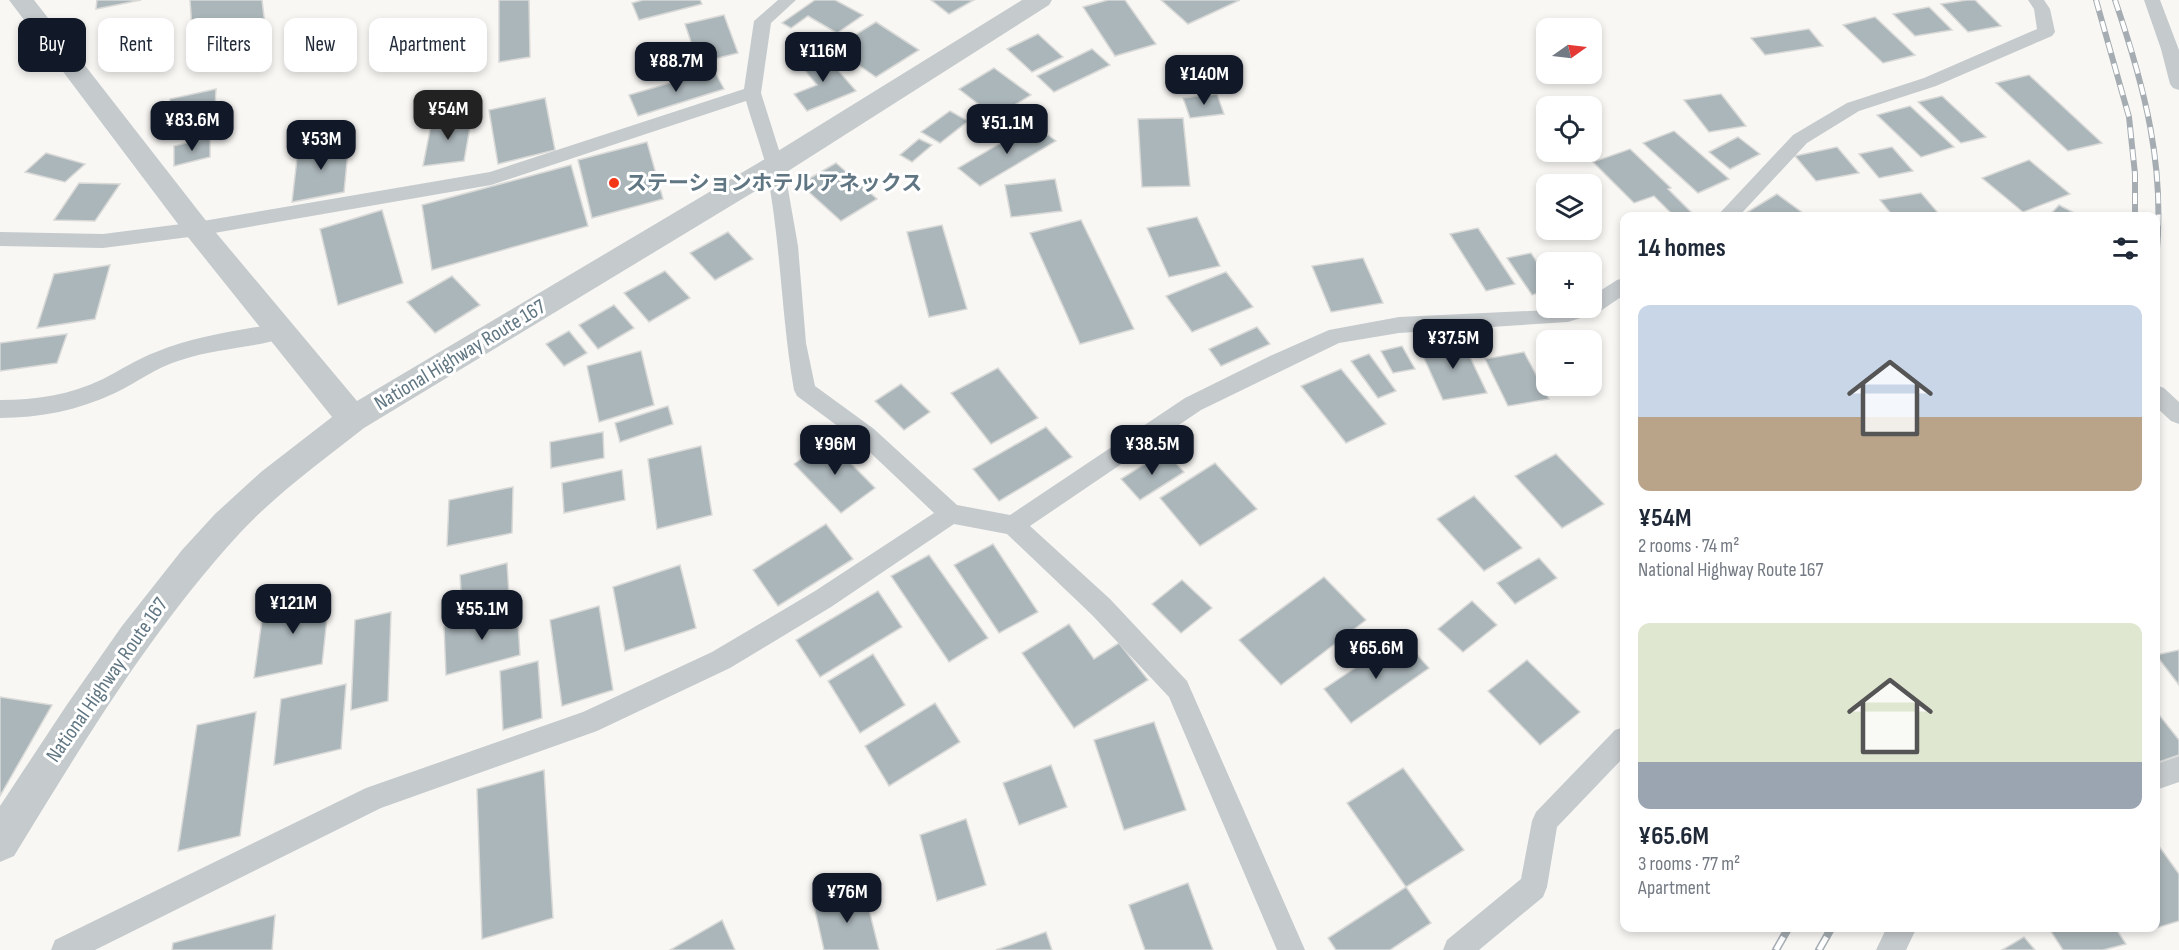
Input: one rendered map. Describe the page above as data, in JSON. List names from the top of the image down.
{
  "streets": {
    "street": ["National Highway Route 167"]
  },
  "places": ["ステーションホテル アネックス"],
  "north": "right",
  "page": {
    "map_buttons": ["+", "−"],
    "chip": [
      "Buy",
      "Rent",
      "Filters",
      "New",
      "Apartment"
    ],
    "price": [
      "¥116M",
      "¥88.7M",
      "¥140M",
      "¥54M",
      "¥83.6M",
      "¥51.1M",
      "¥53M",
      "¥37.5M",
      "¥96M",
      "¥38.5M",
      "¥121M",
      "¥55.1M",
      "¥65.6M",
      "¥76M"
    ],
    "heading": "14 homes",
    "list": [
      {
        "name": "¥54M",
        "note": "2 rooms · 74 m² · National Highway Route 167"
      },
      {
        "name": "¥65.6M",
        "note": "3 rooms · 77 m² · Apartment"
      }
    ]
  }
}
